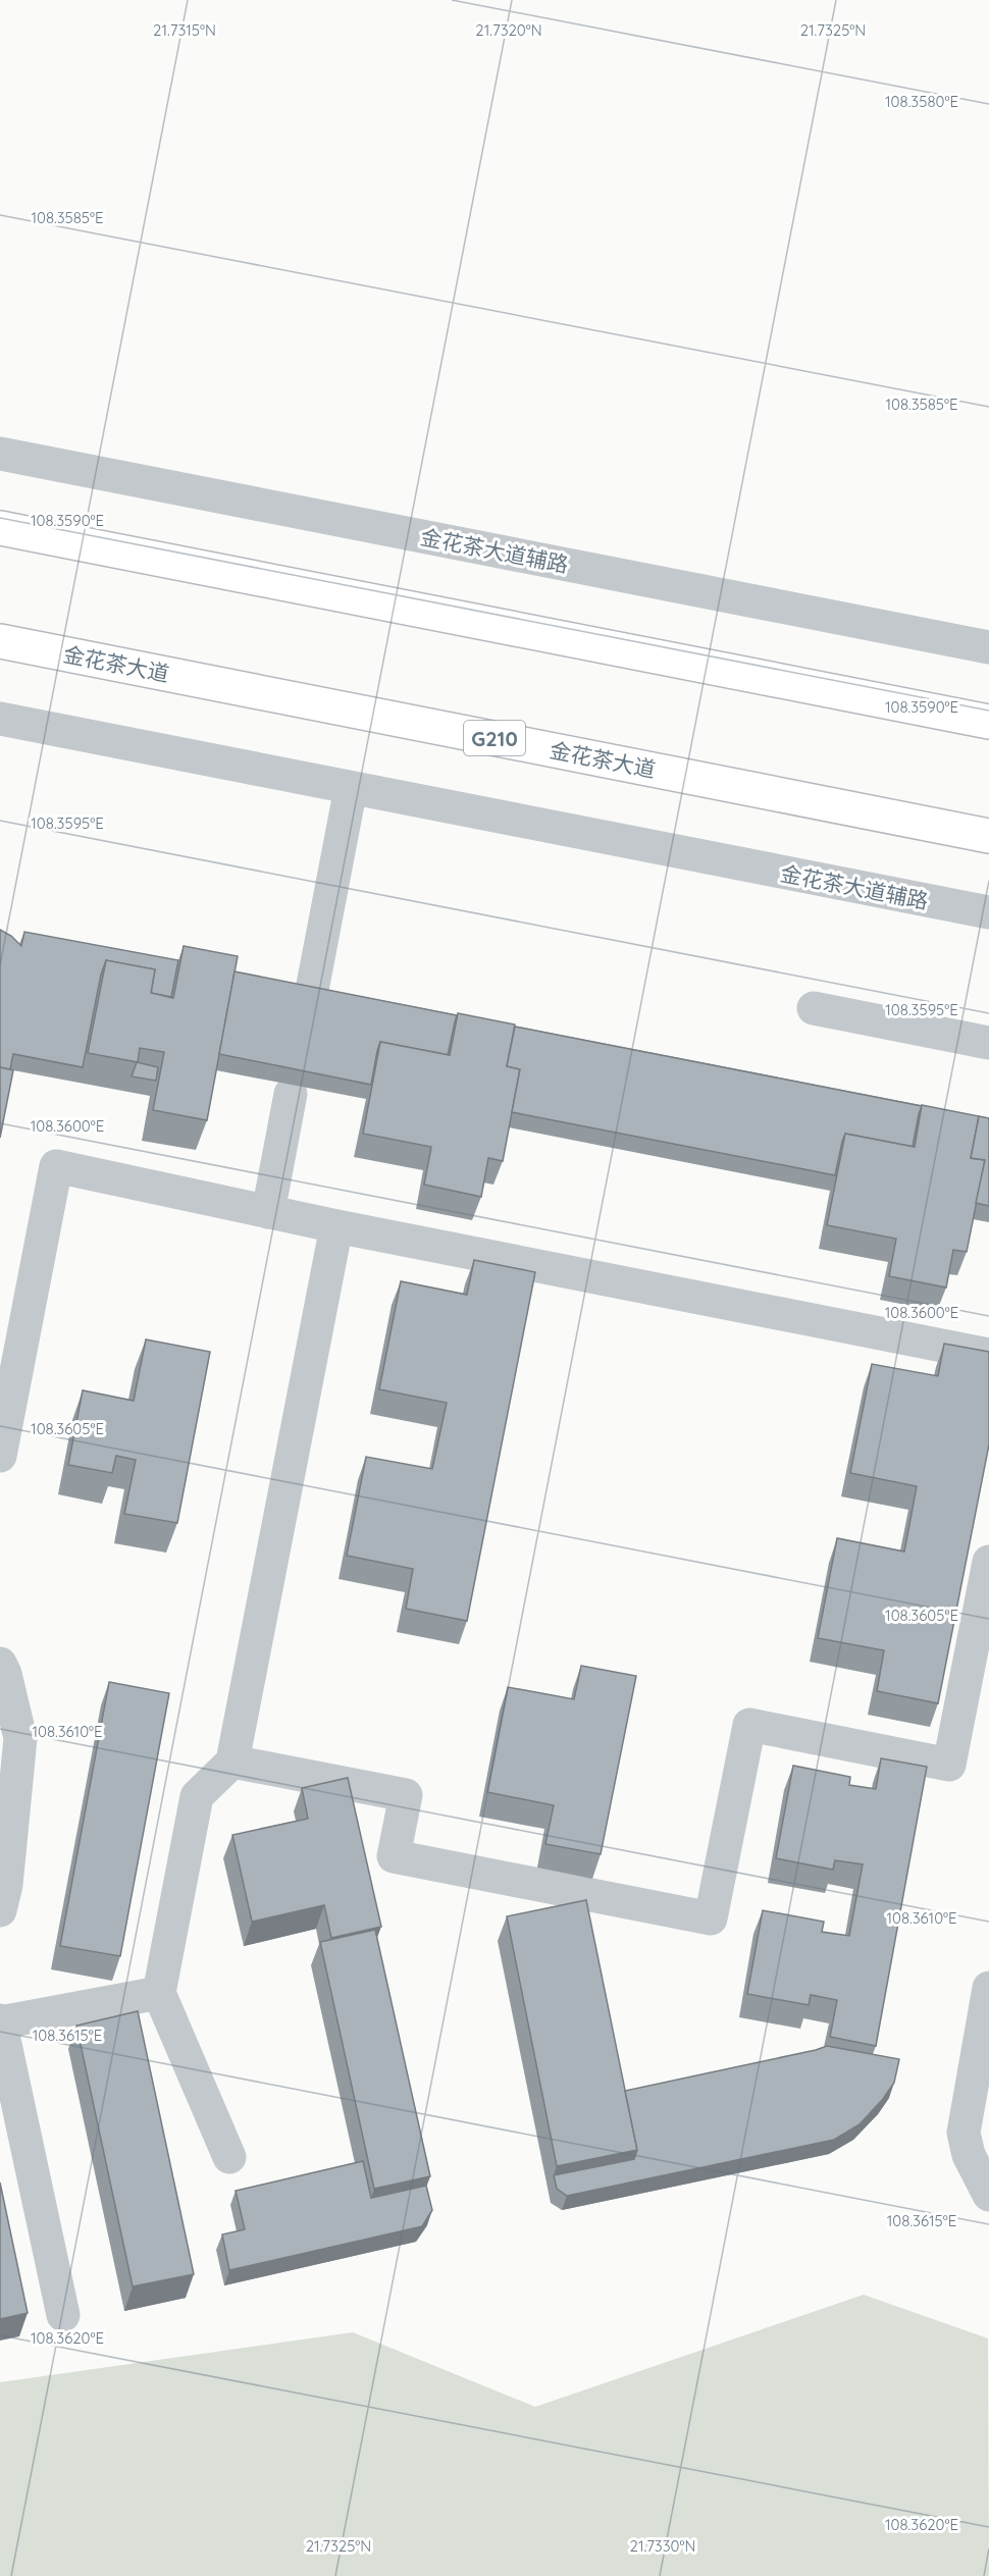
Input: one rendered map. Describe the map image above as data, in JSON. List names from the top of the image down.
{
  "streets": {
    "highway": ["金花茶大道", "G210"],
    "street": ["金花茶大道辅路"]
  },
  "coordinates": [
    "21.7315°N",
    "21.7320°N",
    "21.7325°N",
    "108.3580°E",
    "108.3585°E",
    "108.3590°E",
    "108.3595°E",
    "108.3600°E",
    "108.3605°E",
    "108.3610°E",
    "108.3615°E",
    "108.3620°E",
    "21.7330°N"
  ]
}
